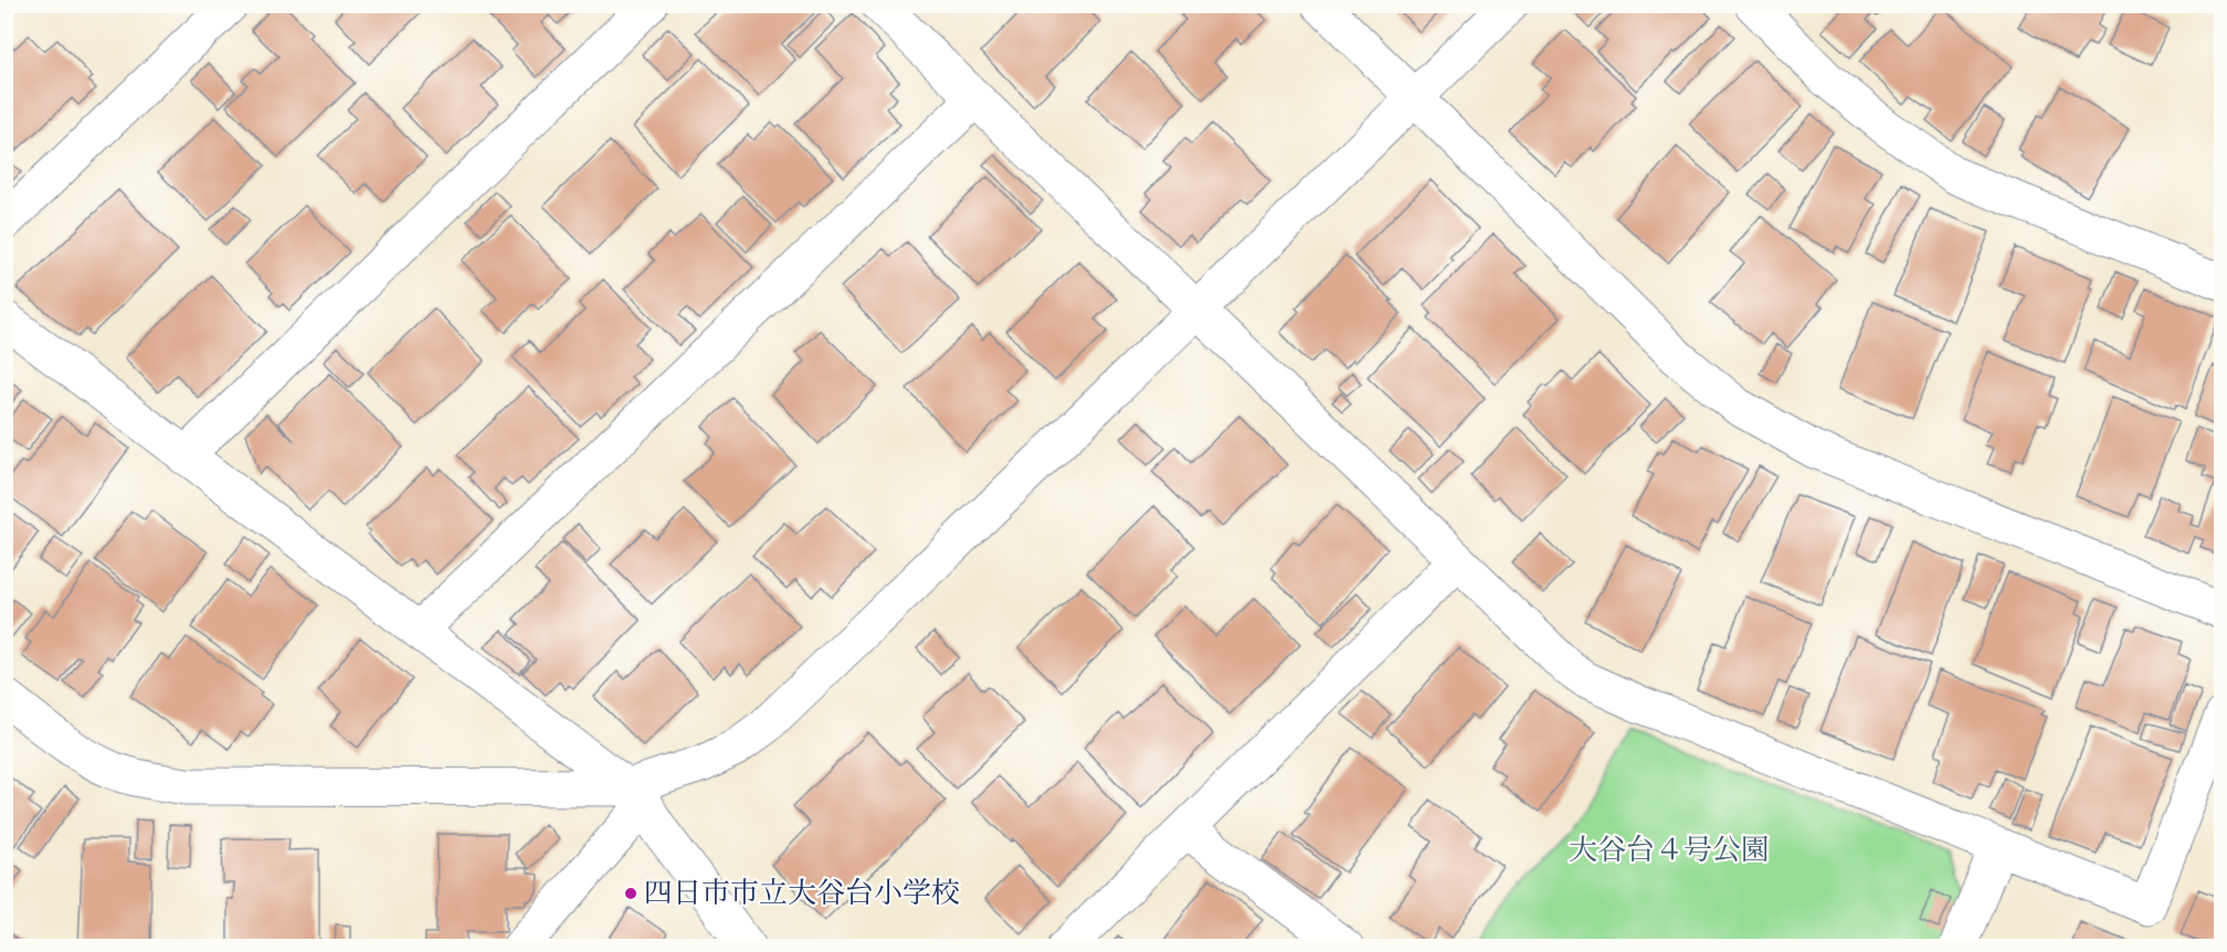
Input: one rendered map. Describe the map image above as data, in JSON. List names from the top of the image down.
{
  "parks": ["大谷台４号公園"],
  "places": ["四日市市立大谷台小学校"]
}
